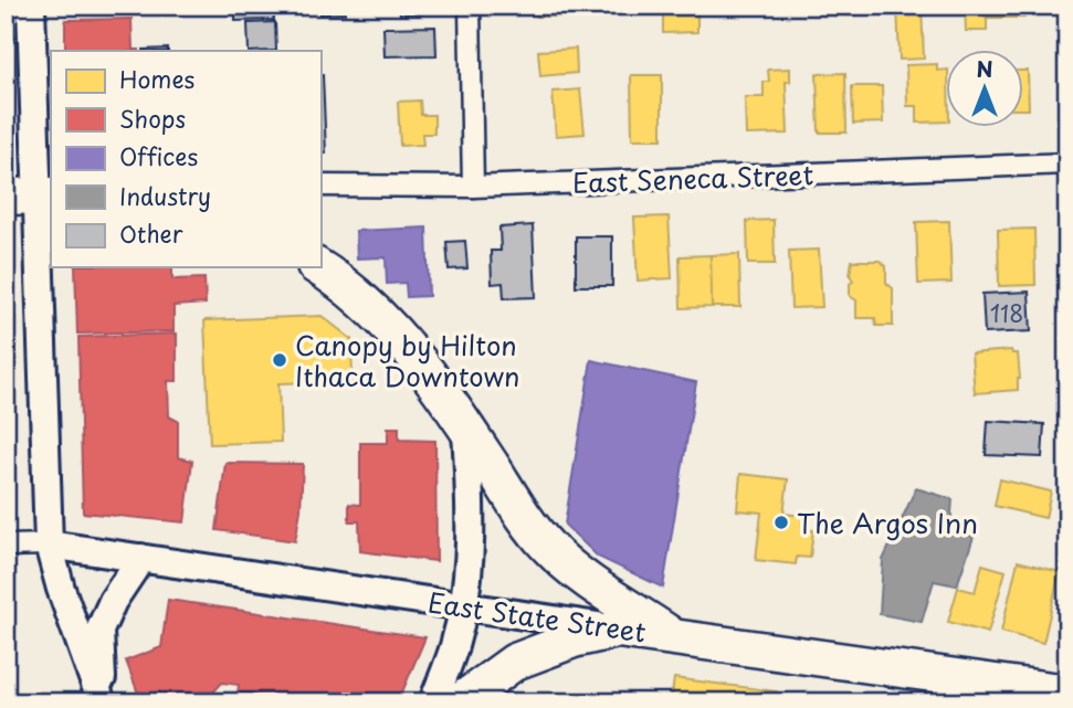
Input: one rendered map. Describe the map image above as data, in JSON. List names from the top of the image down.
{
  "streets": {
    "highway": ["East State Street"],
    "street": ["East Seneca Street"]
  },
  "places": ["Canopy by Hilton Ithaca Downtown", "The Argos Inn"],
  "house_numbers": ["118"],
  "legend": [
    "Homes",
    "Shops",
    "Offices",
    "Industry",
    "Other"
  ],
  "north": "top"
}
